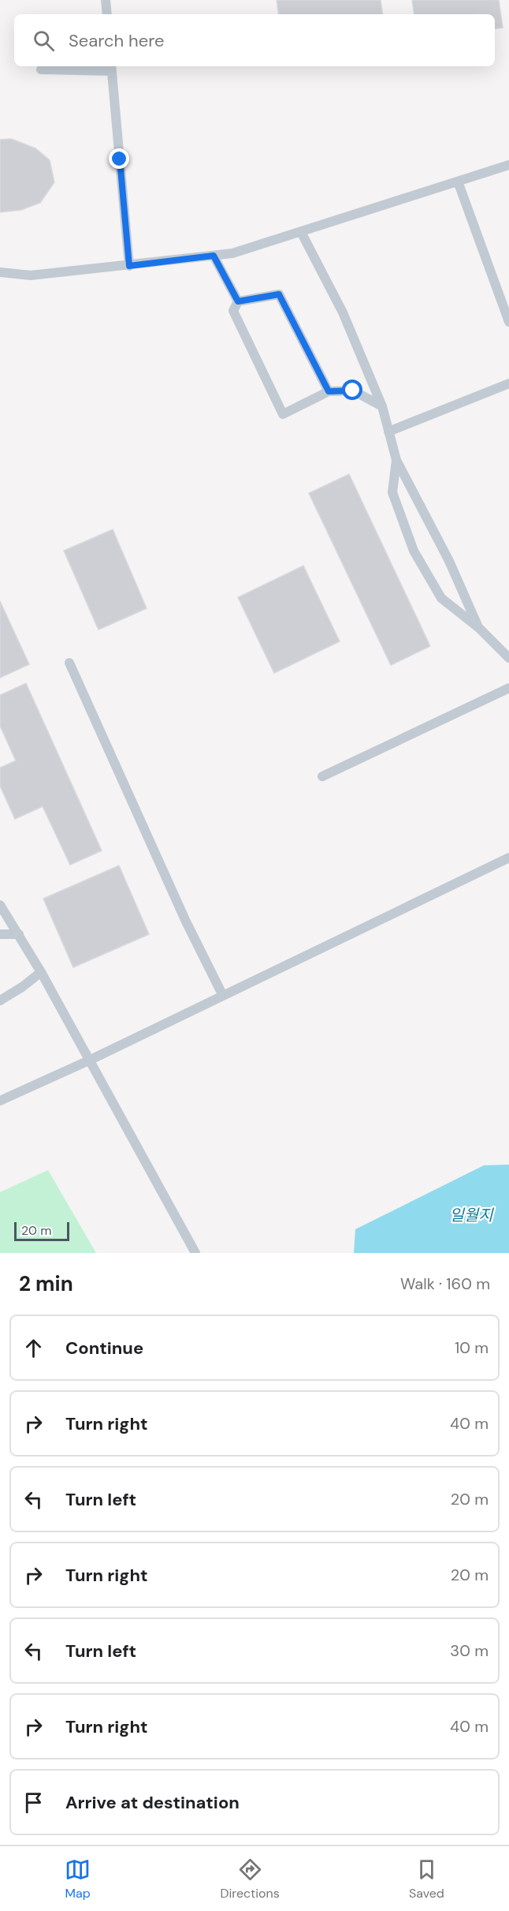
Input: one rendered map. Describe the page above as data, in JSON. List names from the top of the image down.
{
  "water": ["일월지"],
  "scale_bar": "20 m",
  "page": {
    "search": "Search here",
    "scale": "20 m",
    "heading": ["2 min", "Walk · 160 m"],
    "list": [
      ["Continue", "10 m"],
      ["Turn right", "40 m"],
      ["Turn left", "20 m"],
      ["Turn right", "20 m"],
      ["Turn left", "30 m"],
      ["Turn right", "40 m"],
      "Arrive at destination"
    ],
    "nav": ["Map", "Directions", "Saved"]
  }
}
